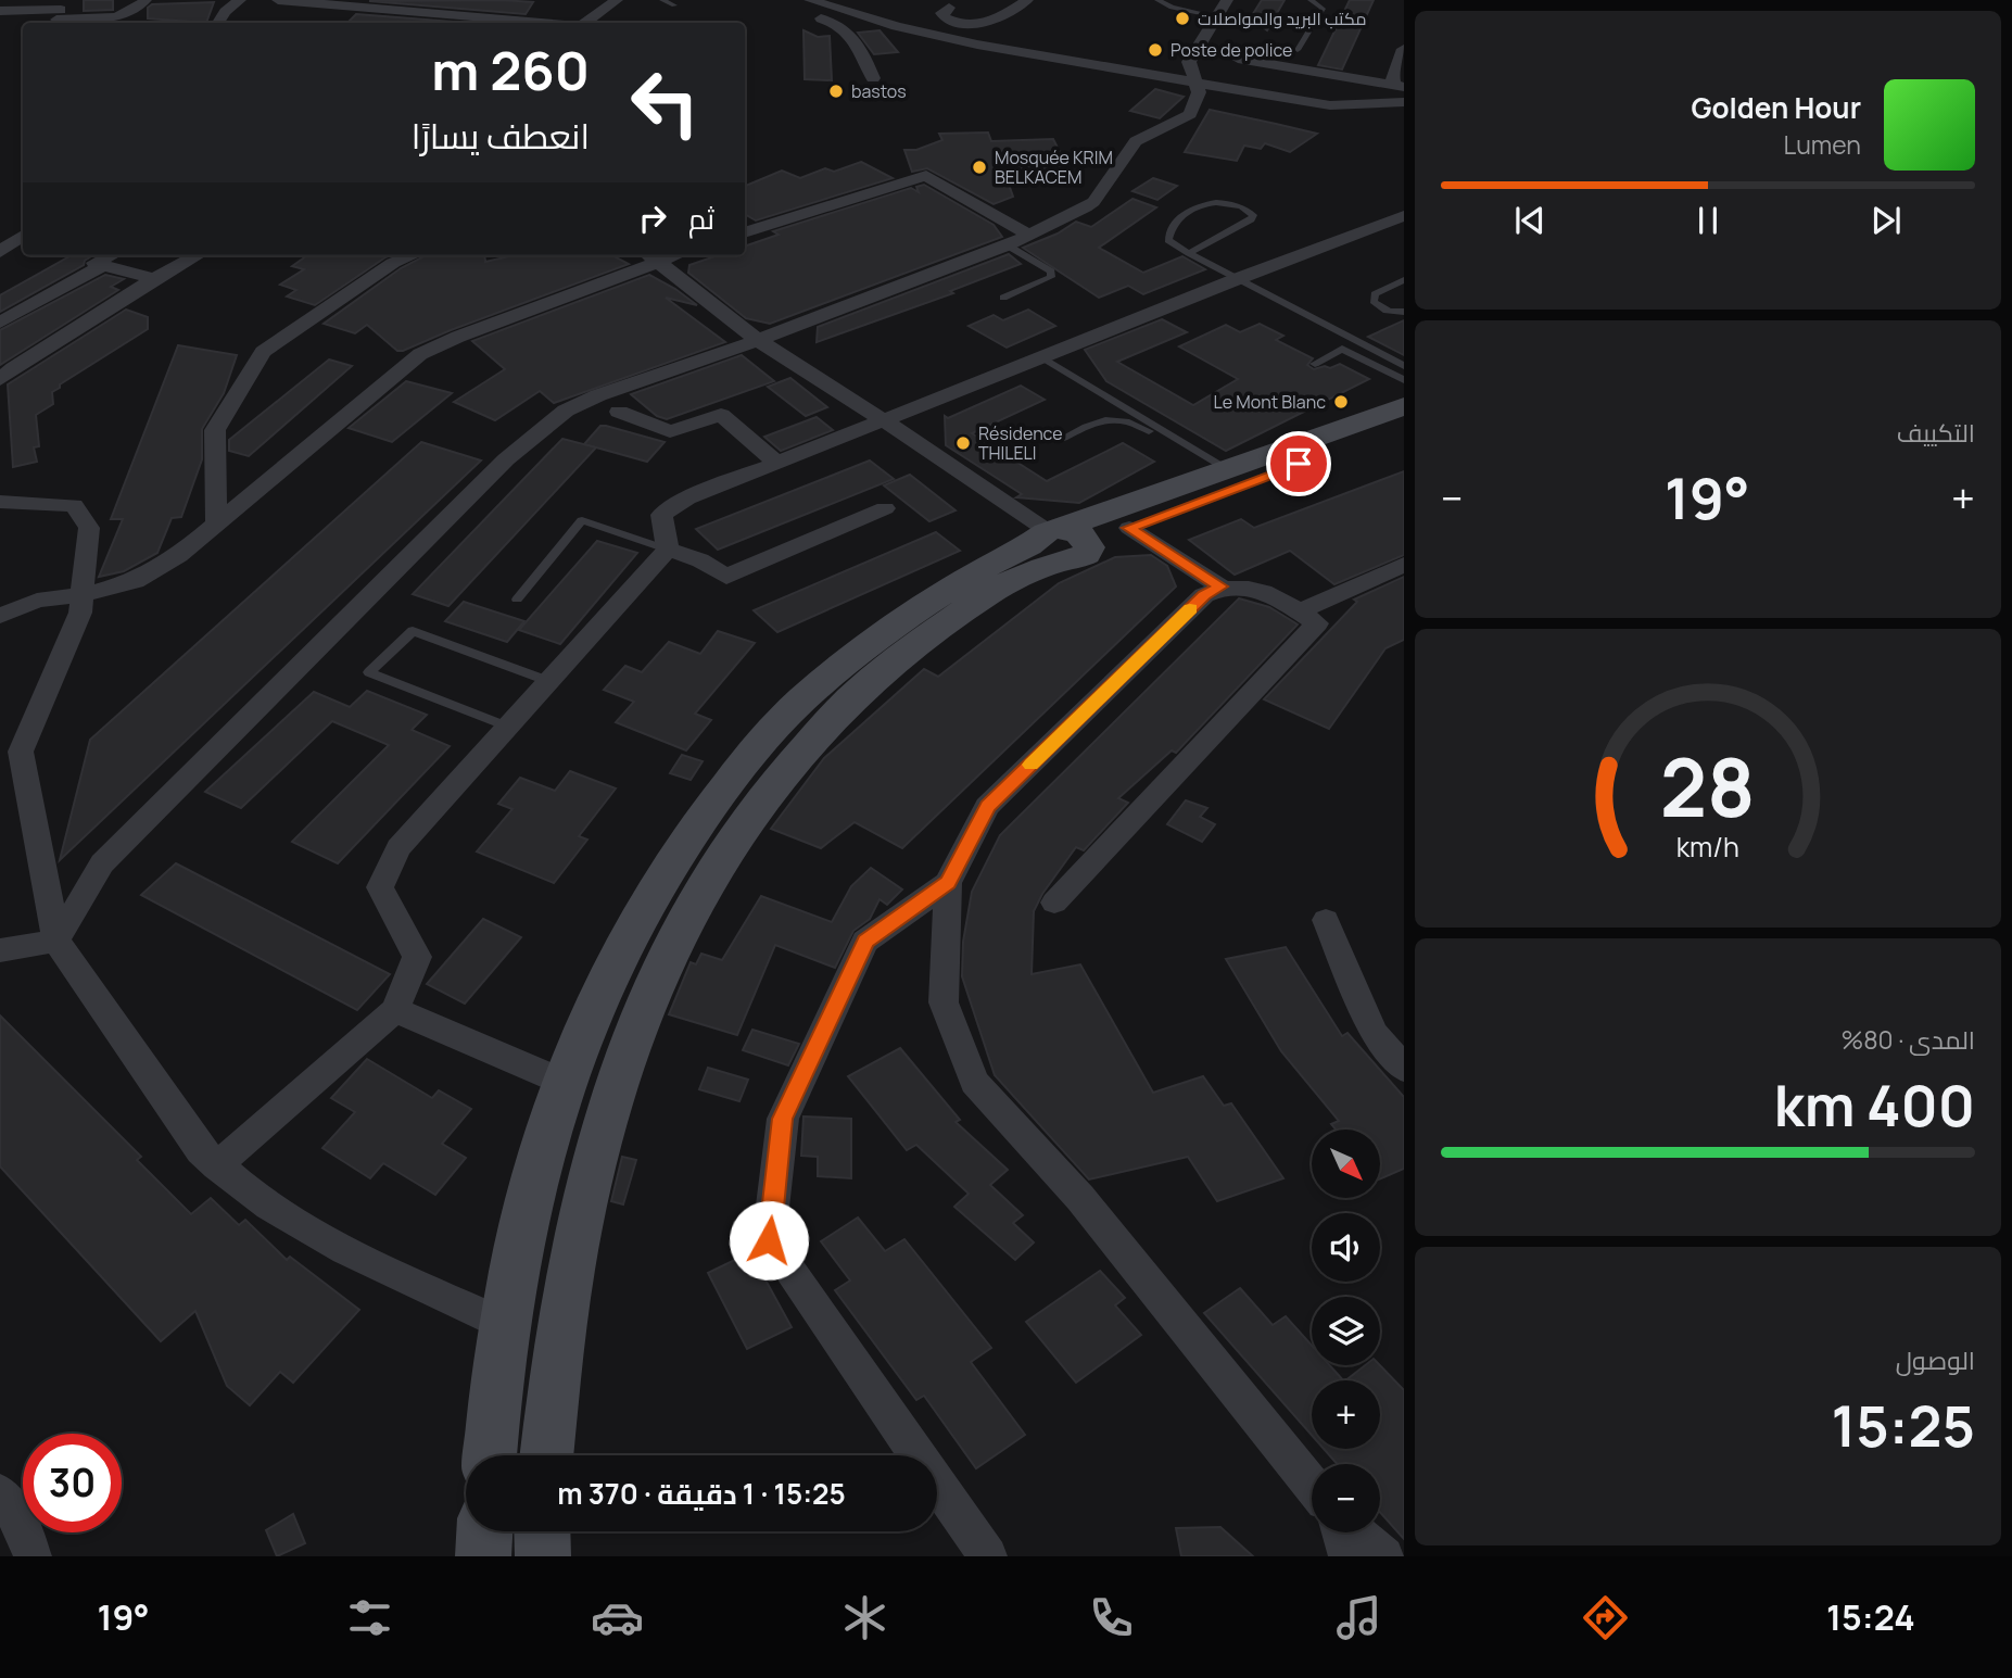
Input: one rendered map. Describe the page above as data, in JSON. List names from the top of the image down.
{
  "places": [
    "مكتب البريد والمواصلات",
    "Poste de police",
    "bastos",
    "Mosquée KRIM BELKACEM",
    "Le Mont Blanc",
    "Résidence THILELI"
  ],
  "north": "bottom right",
  "page": {
    "turn": ["260 m", "انعطف يسارًا"],
    "song": ["Golden Hour", "Lumen"],
    "then": "ثم",
    "tile": [
      "التكييف",
      ["المدى · 80%", "400 km"],
      ["الوصول", "15:25"]
    ],
    "heat": ["−", "19°", "+"],
    "map_buttons": ["+", "−"],
    "limit": "30",
    "trip": "15:25 · 1 دقيقة · 370 m",
    "tabs": ["15:24", "19°"],
    "gauge": ["28", "km/h"]
  }
}
